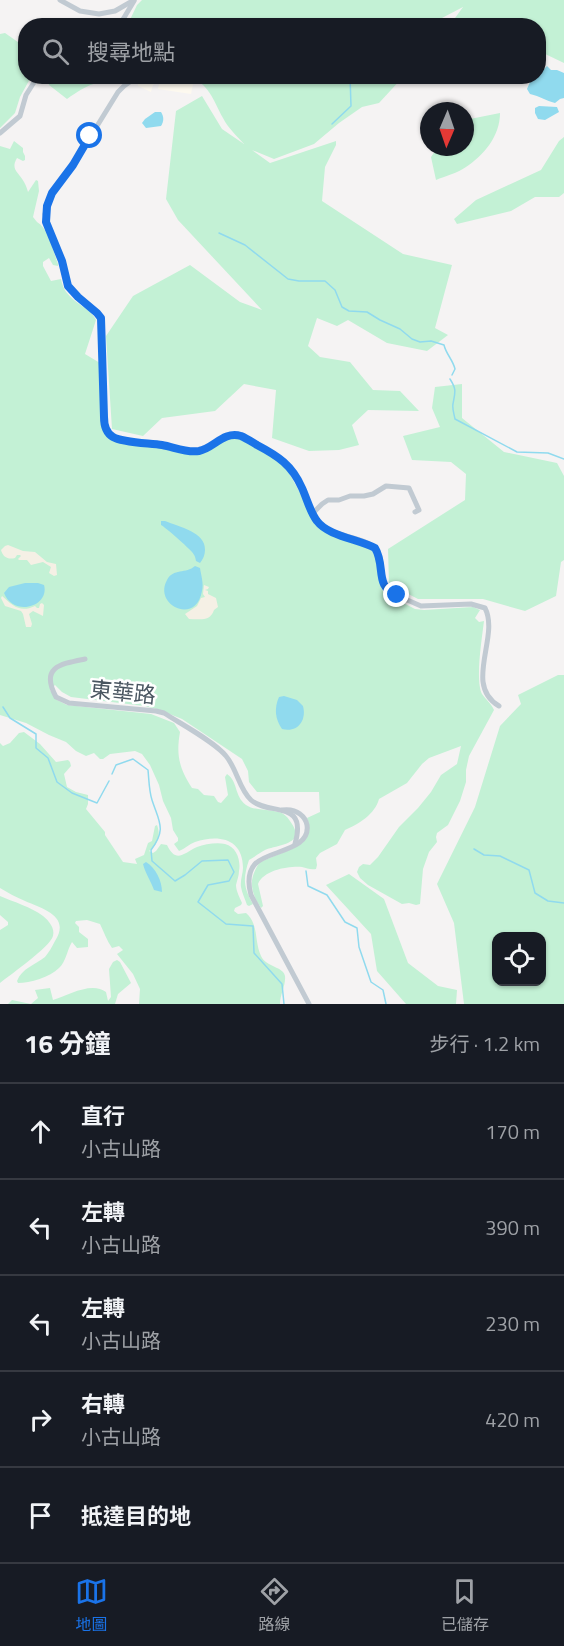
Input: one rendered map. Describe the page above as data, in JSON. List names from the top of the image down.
{
  "streets": {
    "street": ["東華路"]
  },
  "north": "bottom",
  "page": {
    "search": "搜尋地點",
    "heading": ["16 分鐘", "步行 · 1.2 km"],
    "list": [
      ["直行", "小古山路", "170 m"],
      ["左轉", "小古山路", "390 m"],
      ["左轉", "小古山路", "230 m"],
      ["右轉", "小古山路", "420 m"],
      "抵達目的地"
    ],
    "nav": ["地圖", "路線", "已儲存"]
  }
}
